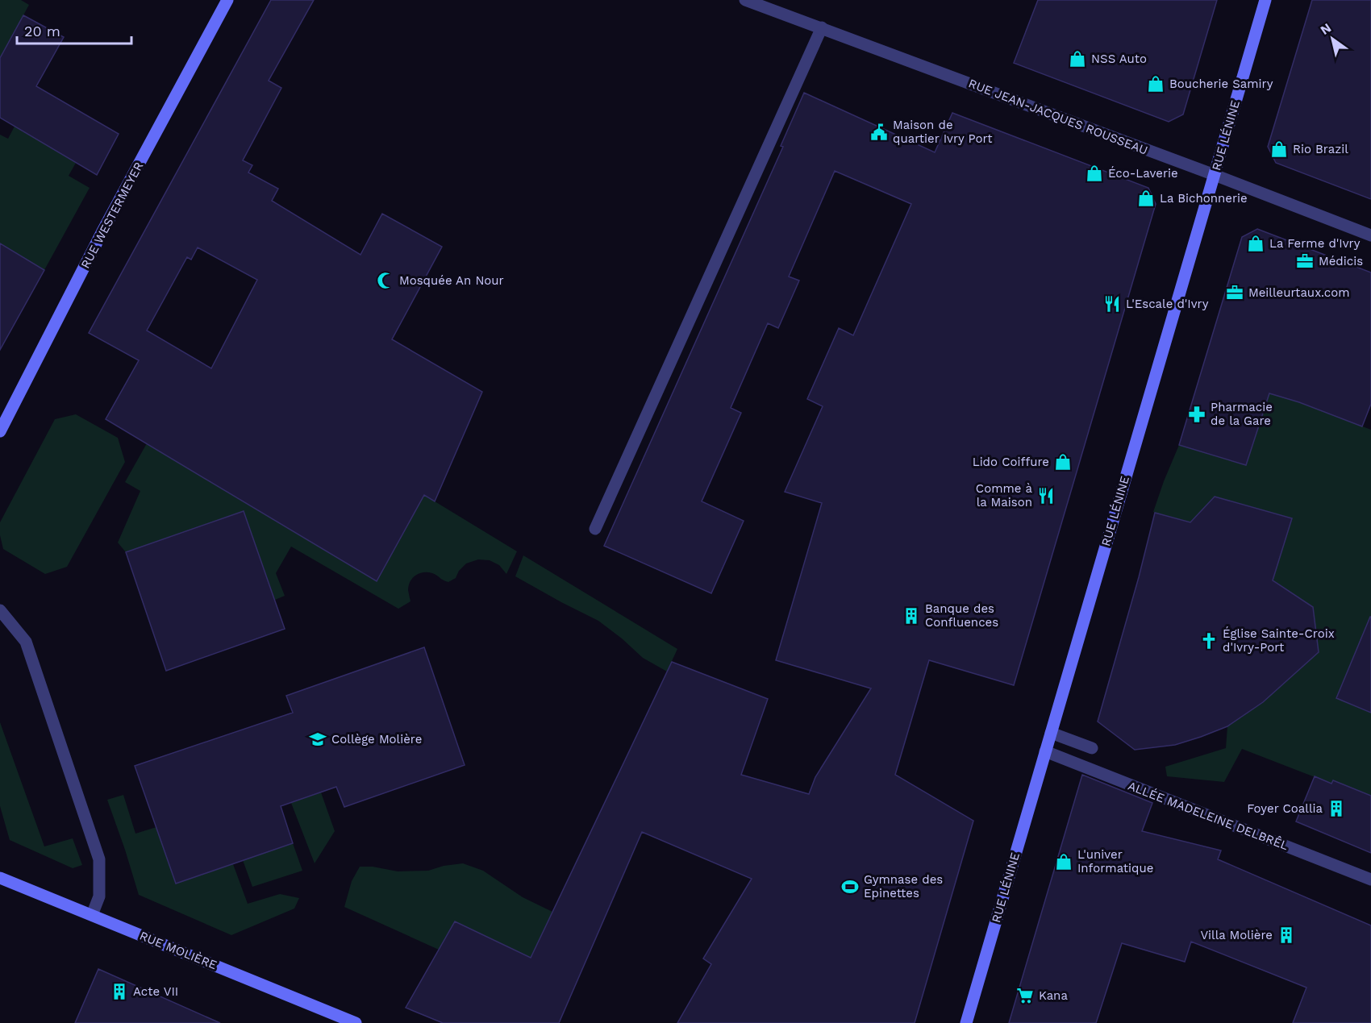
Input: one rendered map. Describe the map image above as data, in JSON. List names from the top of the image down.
{
  "streets": {
    "main road": ["RUE LÉNINE", "RUE WESTERMEYER", "RUE MOLIÈRE"],
    "street": ["RUE JEAN-JACQUES ROUSSEAU", "ALLÉE MADELEINE DELBRÊL"]
  },
  "crossings": [
    ["RUE JEAN-JACQUES ROUSSEAU", "RUE LÉNINE"],
    ["RUE LÉNINE", "ALLÉE MADELEINE DELBRÊL"]
  ],
  "places": {
    "shop": [
      "NSS Auto",
      "Boucherie Samiry",
      "Rio Brazil",
      "Éco-Laverie",
      "La Bichonnerie",
      "La Ferme d'Ivry",
      "Lido Coiffure",
      "L'univer Informatique"
    ],
    "public building": ["Maison de quartier Ivry Port"],
    "office": ["Médicis", "Meilleurtaux.com"],
    "mosque": ["Mosquée An Nour"],
    "restaurant": ["L'Escale d'Ivry", "Comme à la Maison"],
    "pharmacy": ["Pharmacie de la Gare"],
    "building": [
      "Banque des Confluences",
      "Foyer Coallia",
      "Villa Molière",
      "Acte VII"
    ],
    "church": ["Église Sainte-Croix d'Ivry-Port"],
    "school or university": ["Collège Molière"],
    "sports": ["Gymnase des Epinettes"],
    "supermarket": ["Kana"]
  },
  "scale_bar": "20 m",
  "north": "top left"
}
